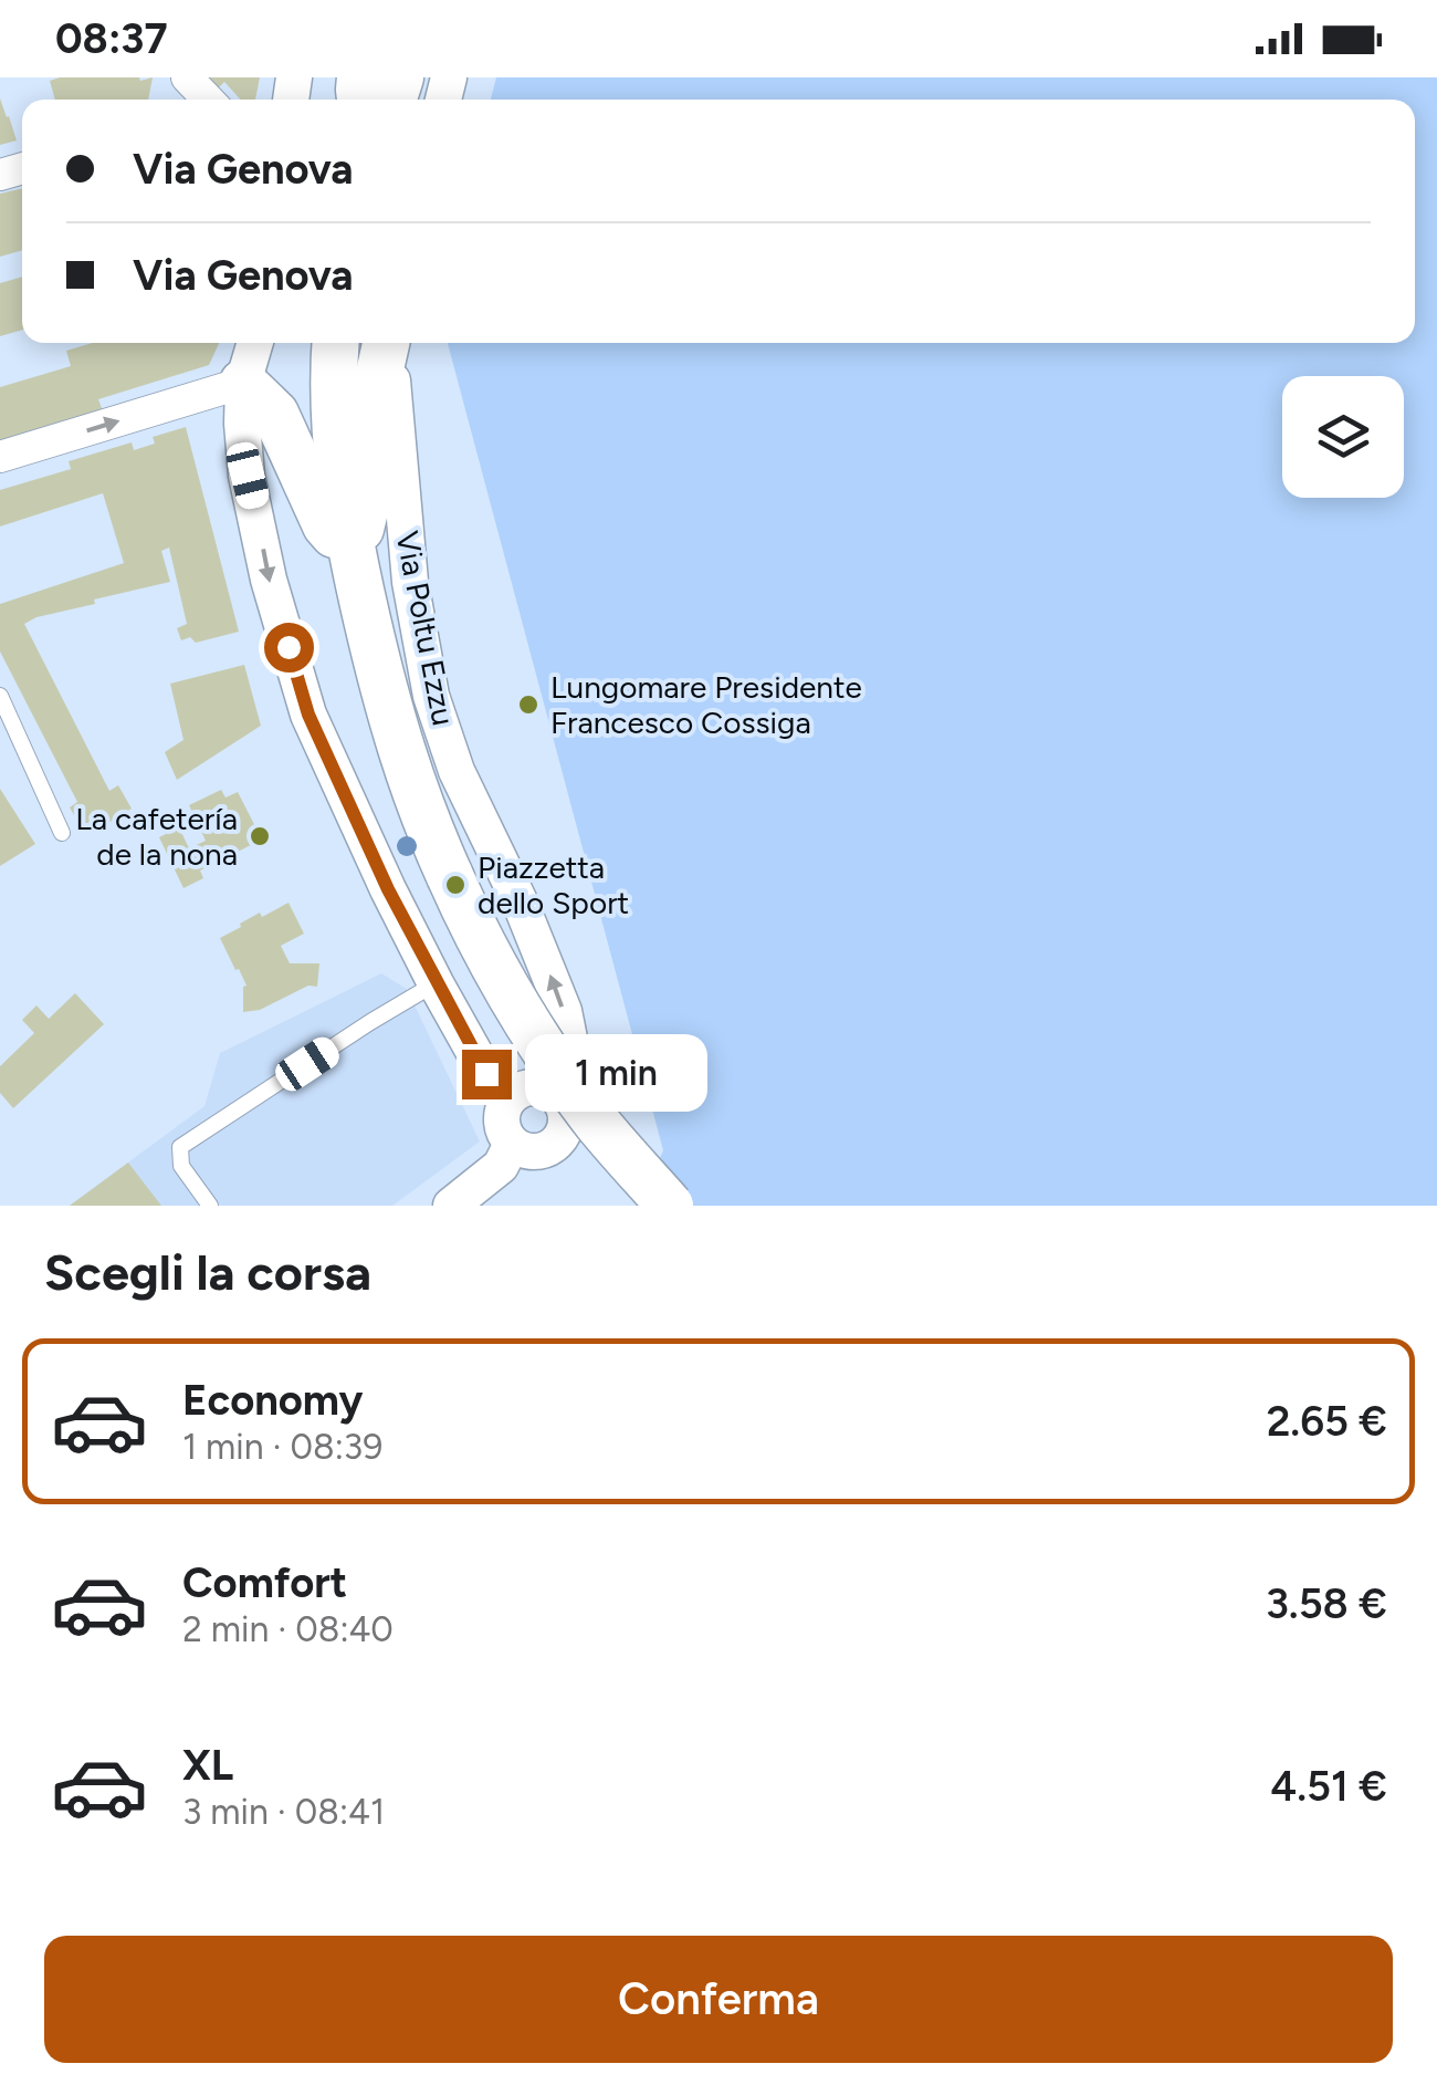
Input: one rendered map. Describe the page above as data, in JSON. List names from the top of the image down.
{
  "streets": {
    "street": ["Via Poltu Ezzu"]
  },
  "places": ["Lungomare Presidente Francesco Cossiga", "La cafetería de la nona", "Piazzetta dello Sport"],
  "page": {
    "status": "08:37",
    "banner": ["Via Genova", "Via Genova"],
    "bubble": "1 min",
    "heading": "Scegli la corsa",
    "list": [
      {
        "name": "Economy",
        "note": "1 min · 08:39",
        "value": "2.65 €"
      },
      {
        "name": "Comfort",
        "note": "2 min · 08:40",
        "value": "3.58 €"
      },
      {
        "name": "XL",
        "note": "3 min · 08:41",
        "value": "4.51 €"
      }
    ],
    "buttons": "Conferma"
  }
}
